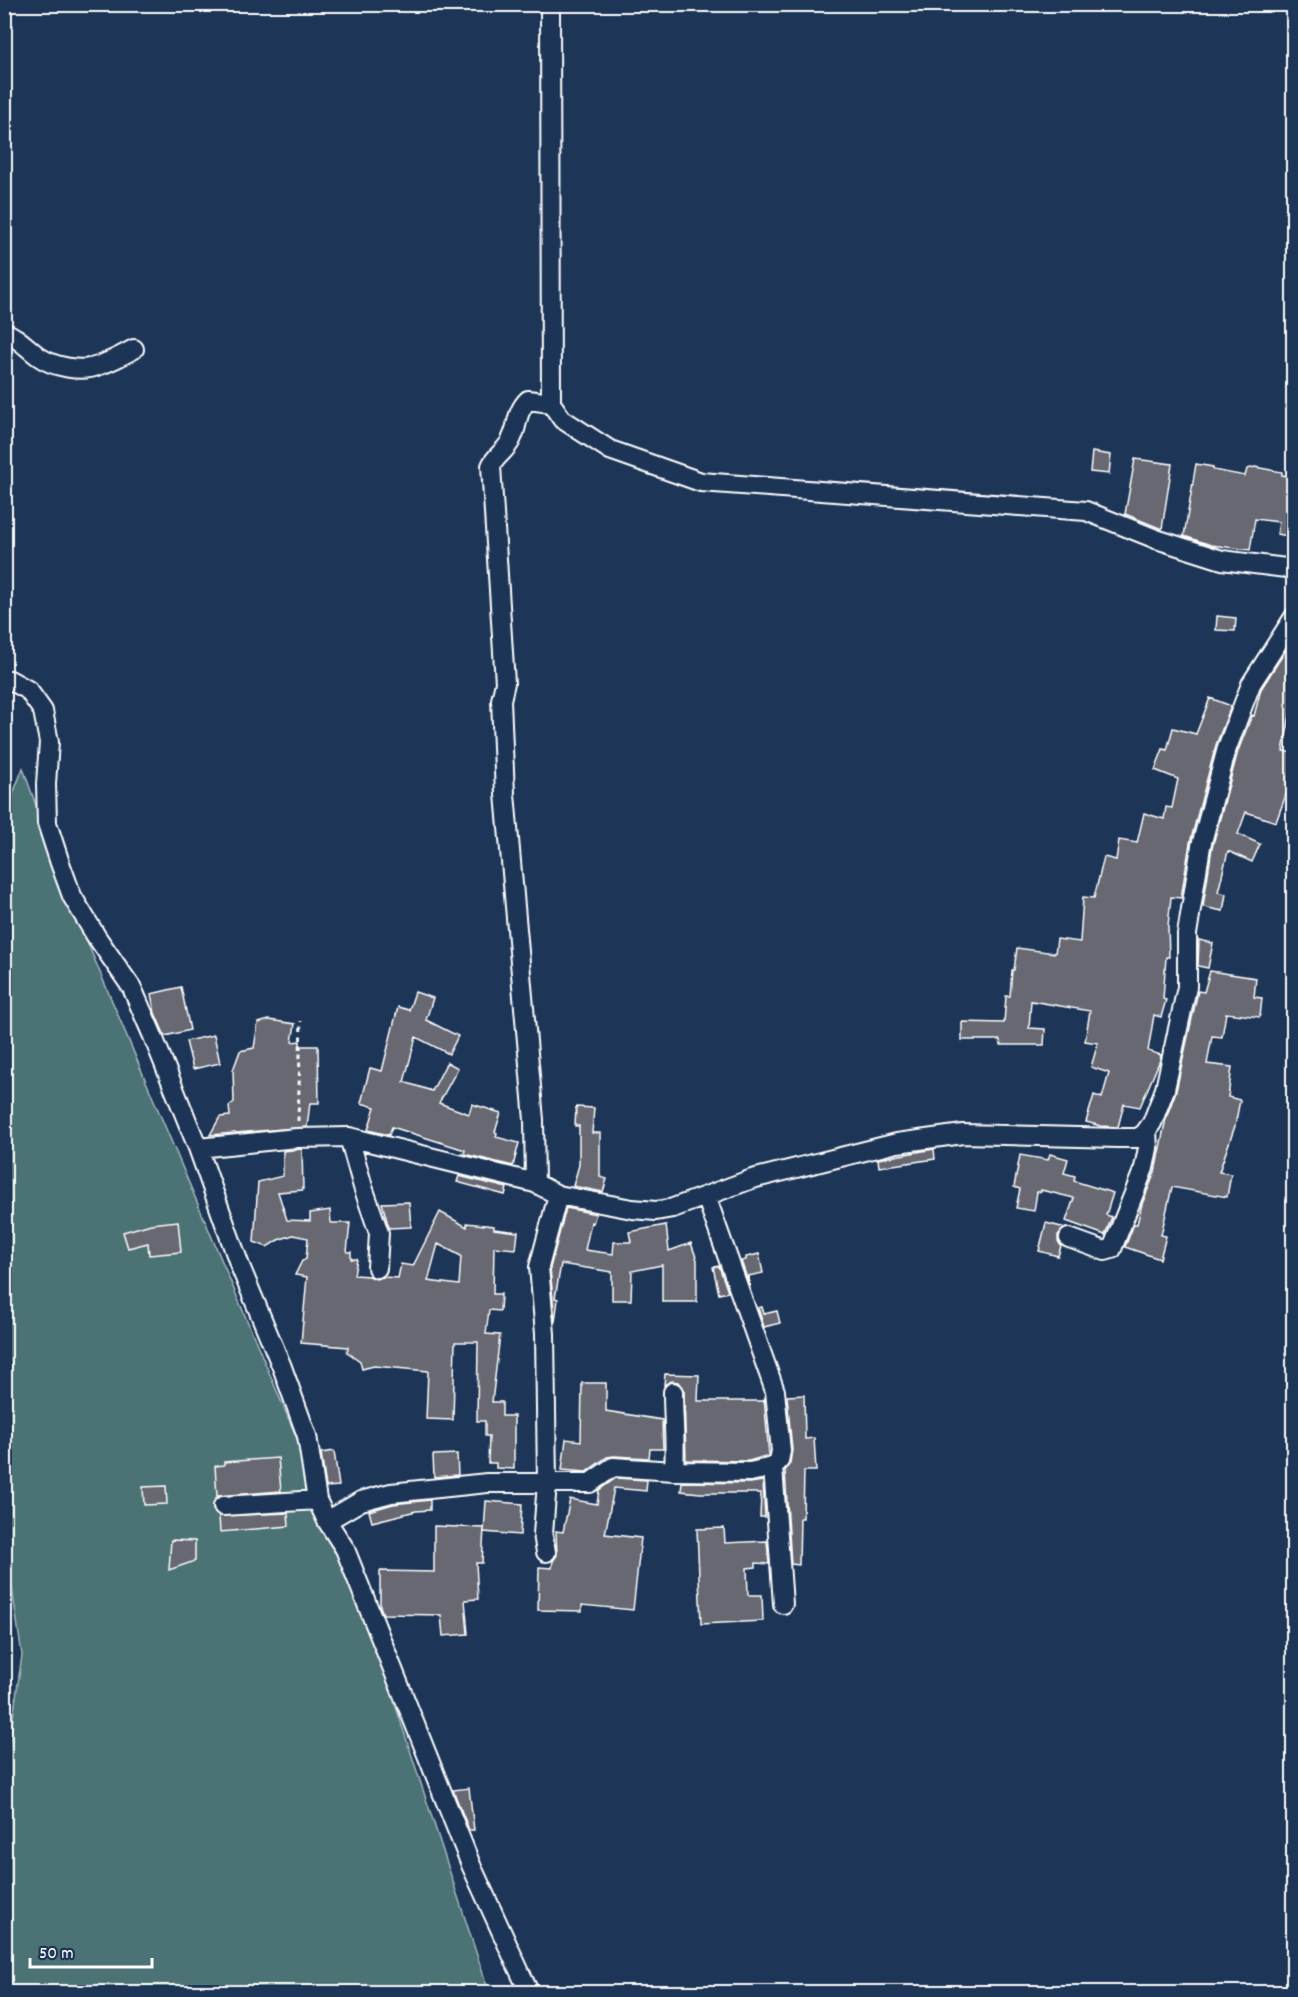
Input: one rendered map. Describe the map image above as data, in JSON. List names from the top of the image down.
{
  "scale_bar": "50 m"
}
